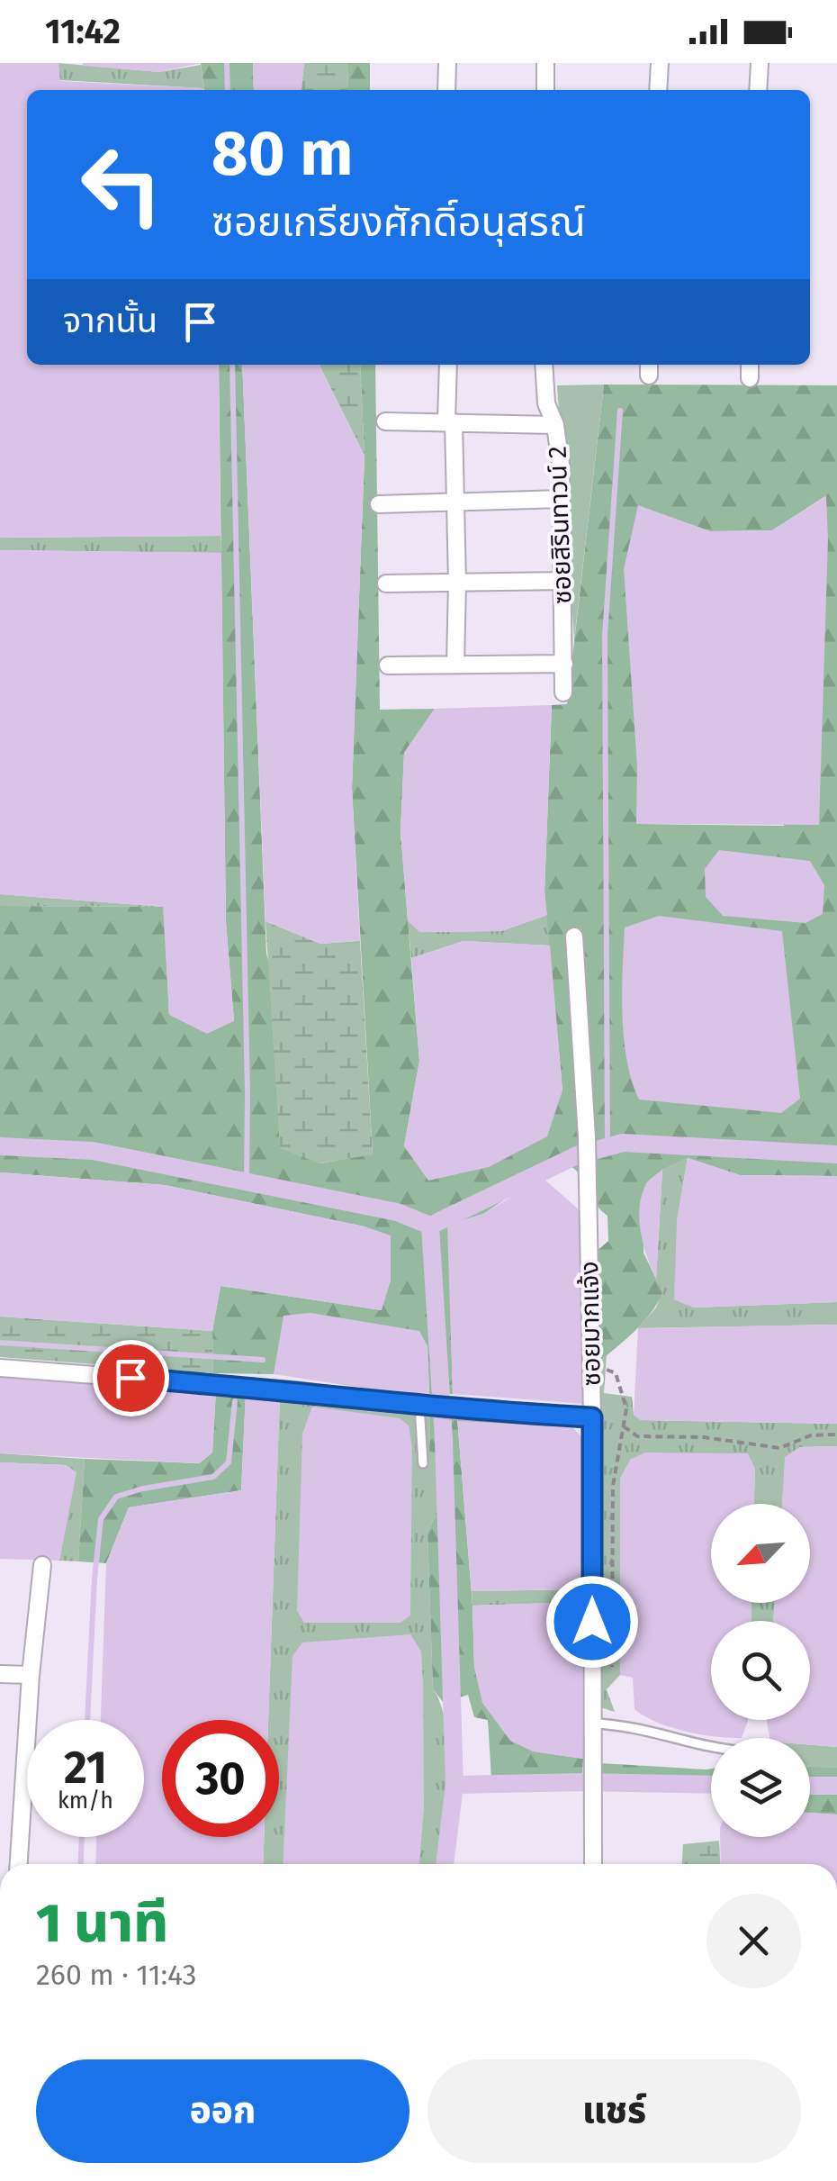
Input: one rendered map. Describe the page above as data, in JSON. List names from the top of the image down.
{
  "streets": {
    "street": ["ซอยสิรินทาวน์ 2", "ซอยมากแจ้ง"]
  },
  "north": "bottom left",
  "page": {
    "status": "11:42",
    "turn": ["80 m", "ซอยเกรียงศักดิ์อนุสรณ์"],
    "then": "จากนั้น",
    "speed": "21 km/h",
    "limit": "30",
    "heading": ["1 นาที", "260 m · 11:43"],
    "buttons": ["ออก", "แชร์"]
  }
}
